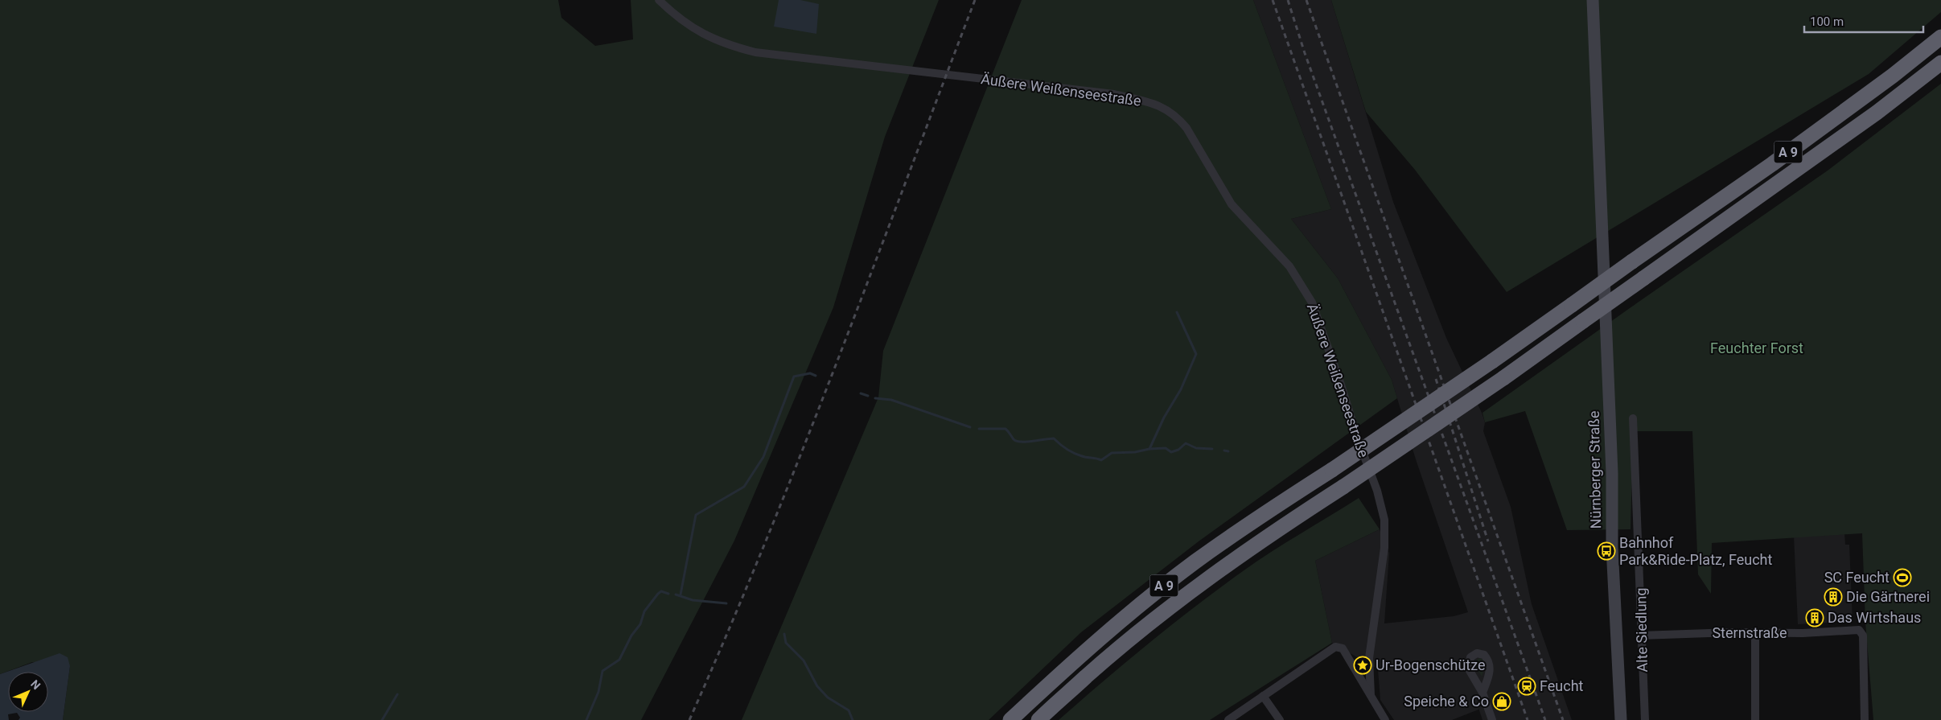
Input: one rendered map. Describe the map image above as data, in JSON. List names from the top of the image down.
{
  "streets": {
    "highway": ["A 9"],
    "main road": ["Nürnberger Straße"],
    "street": ["Äußere Weißenseestraße", "Alte Siedlung", "Sternstraße"]
  },
  "crossings": [
    ["Alte Siedlung", "Sternstraße"]
  ],
  "parks": ["Feuchter Forst"],
  "places": {
    "bus stop": ["Bahnhof Park&Ride-Platz, Feucht"],
    "sports": ["SC Feucht"],
    "building": ["Die Gärtnerei", "Das Wirtshaus"],
    "place": ["Ur-Bogenschütze"],
    "station": ["Feucht"],
    "shop": ["Speiche & Co"]
  },
  "scale_bar": "100 m",
  "north": "top right"
}
